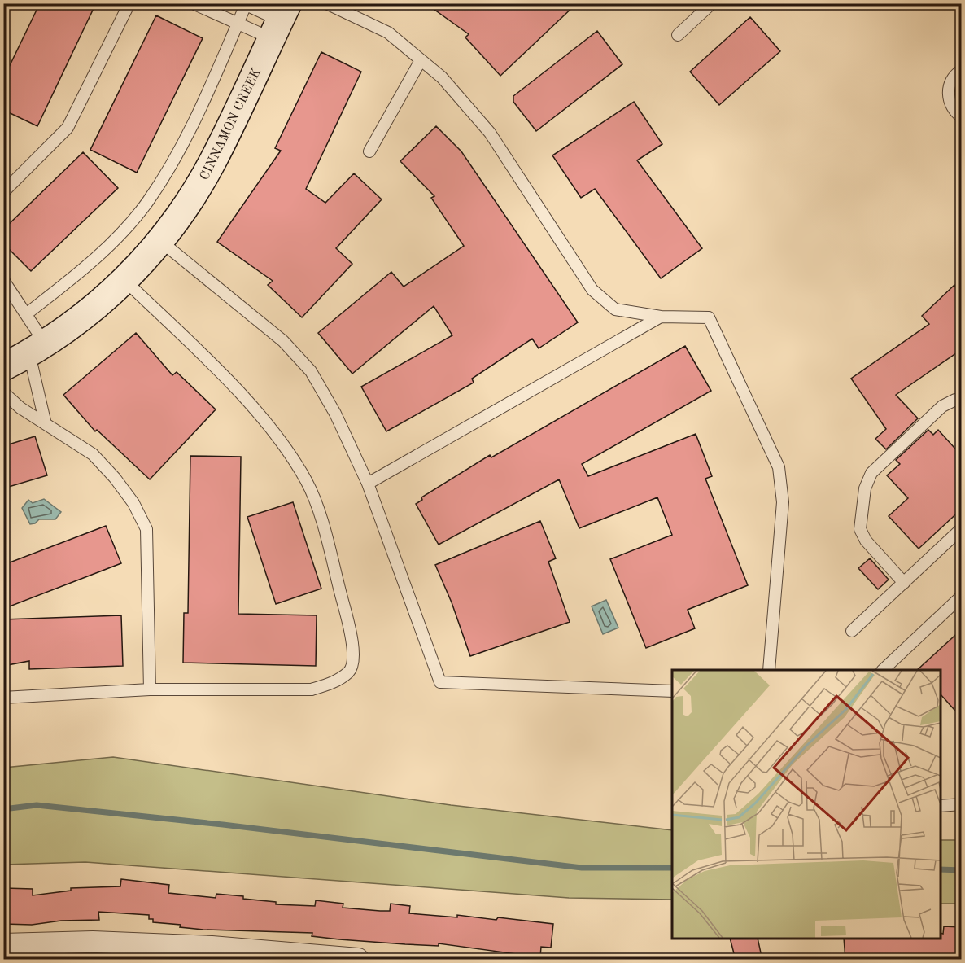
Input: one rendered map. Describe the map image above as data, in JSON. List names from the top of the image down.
{
  "streets": {
    "street": ["CINNAMON CREEK"]
  }
}
